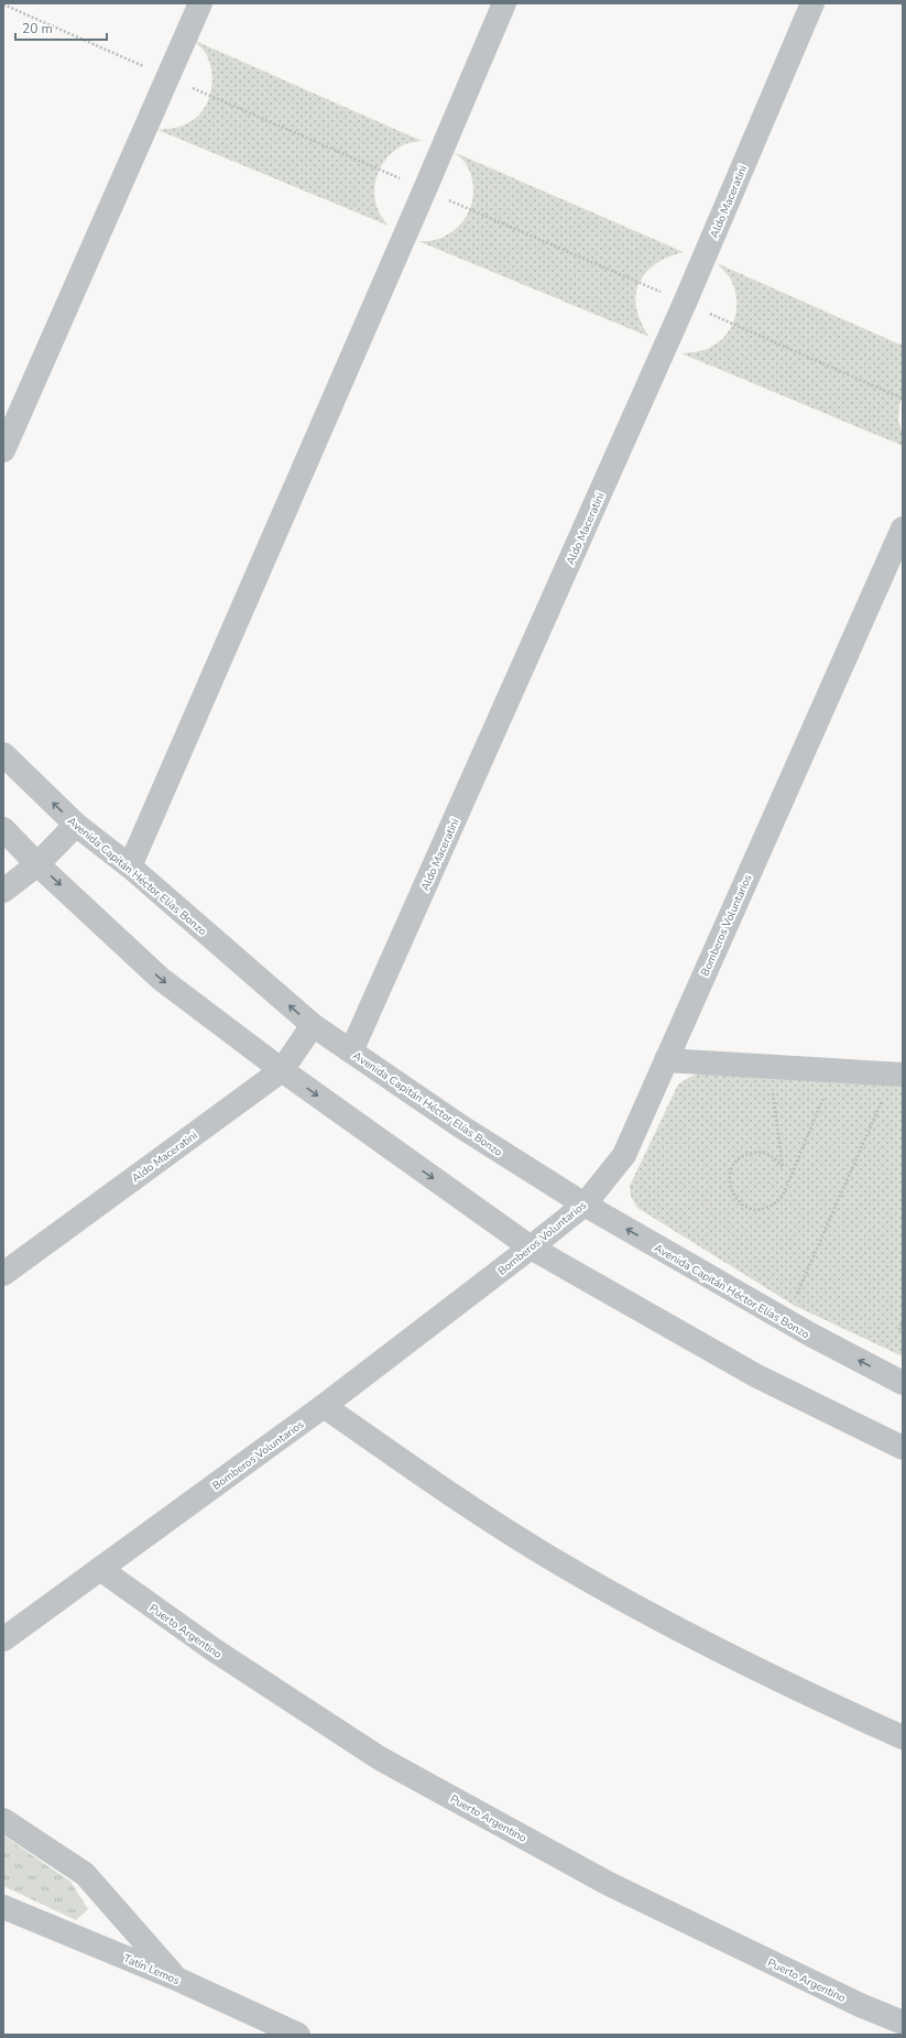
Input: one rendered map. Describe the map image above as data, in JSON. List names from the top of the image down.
{
  "streets": {
    "street": [
      "Aldo Maceratini",
      "Avenida Capitán Héctor Elías Bonzo",
      "Bomberos Voluntarios",
      "Puerto Argentino",
      "Tatín Lemos"
    ]
  },
  "crossings": [
    ["Aldo Maceratini", "Avenida Capitán Héctor Elías Bonzo"],
    ["Avenida Capitán Héctor Elías Bonzo", "Bomberos Voluntarios"],
    ["Bomberos Voluntarios", "Puerto Argentino"]
  ],
  "scale_bar": "20 m"
}
